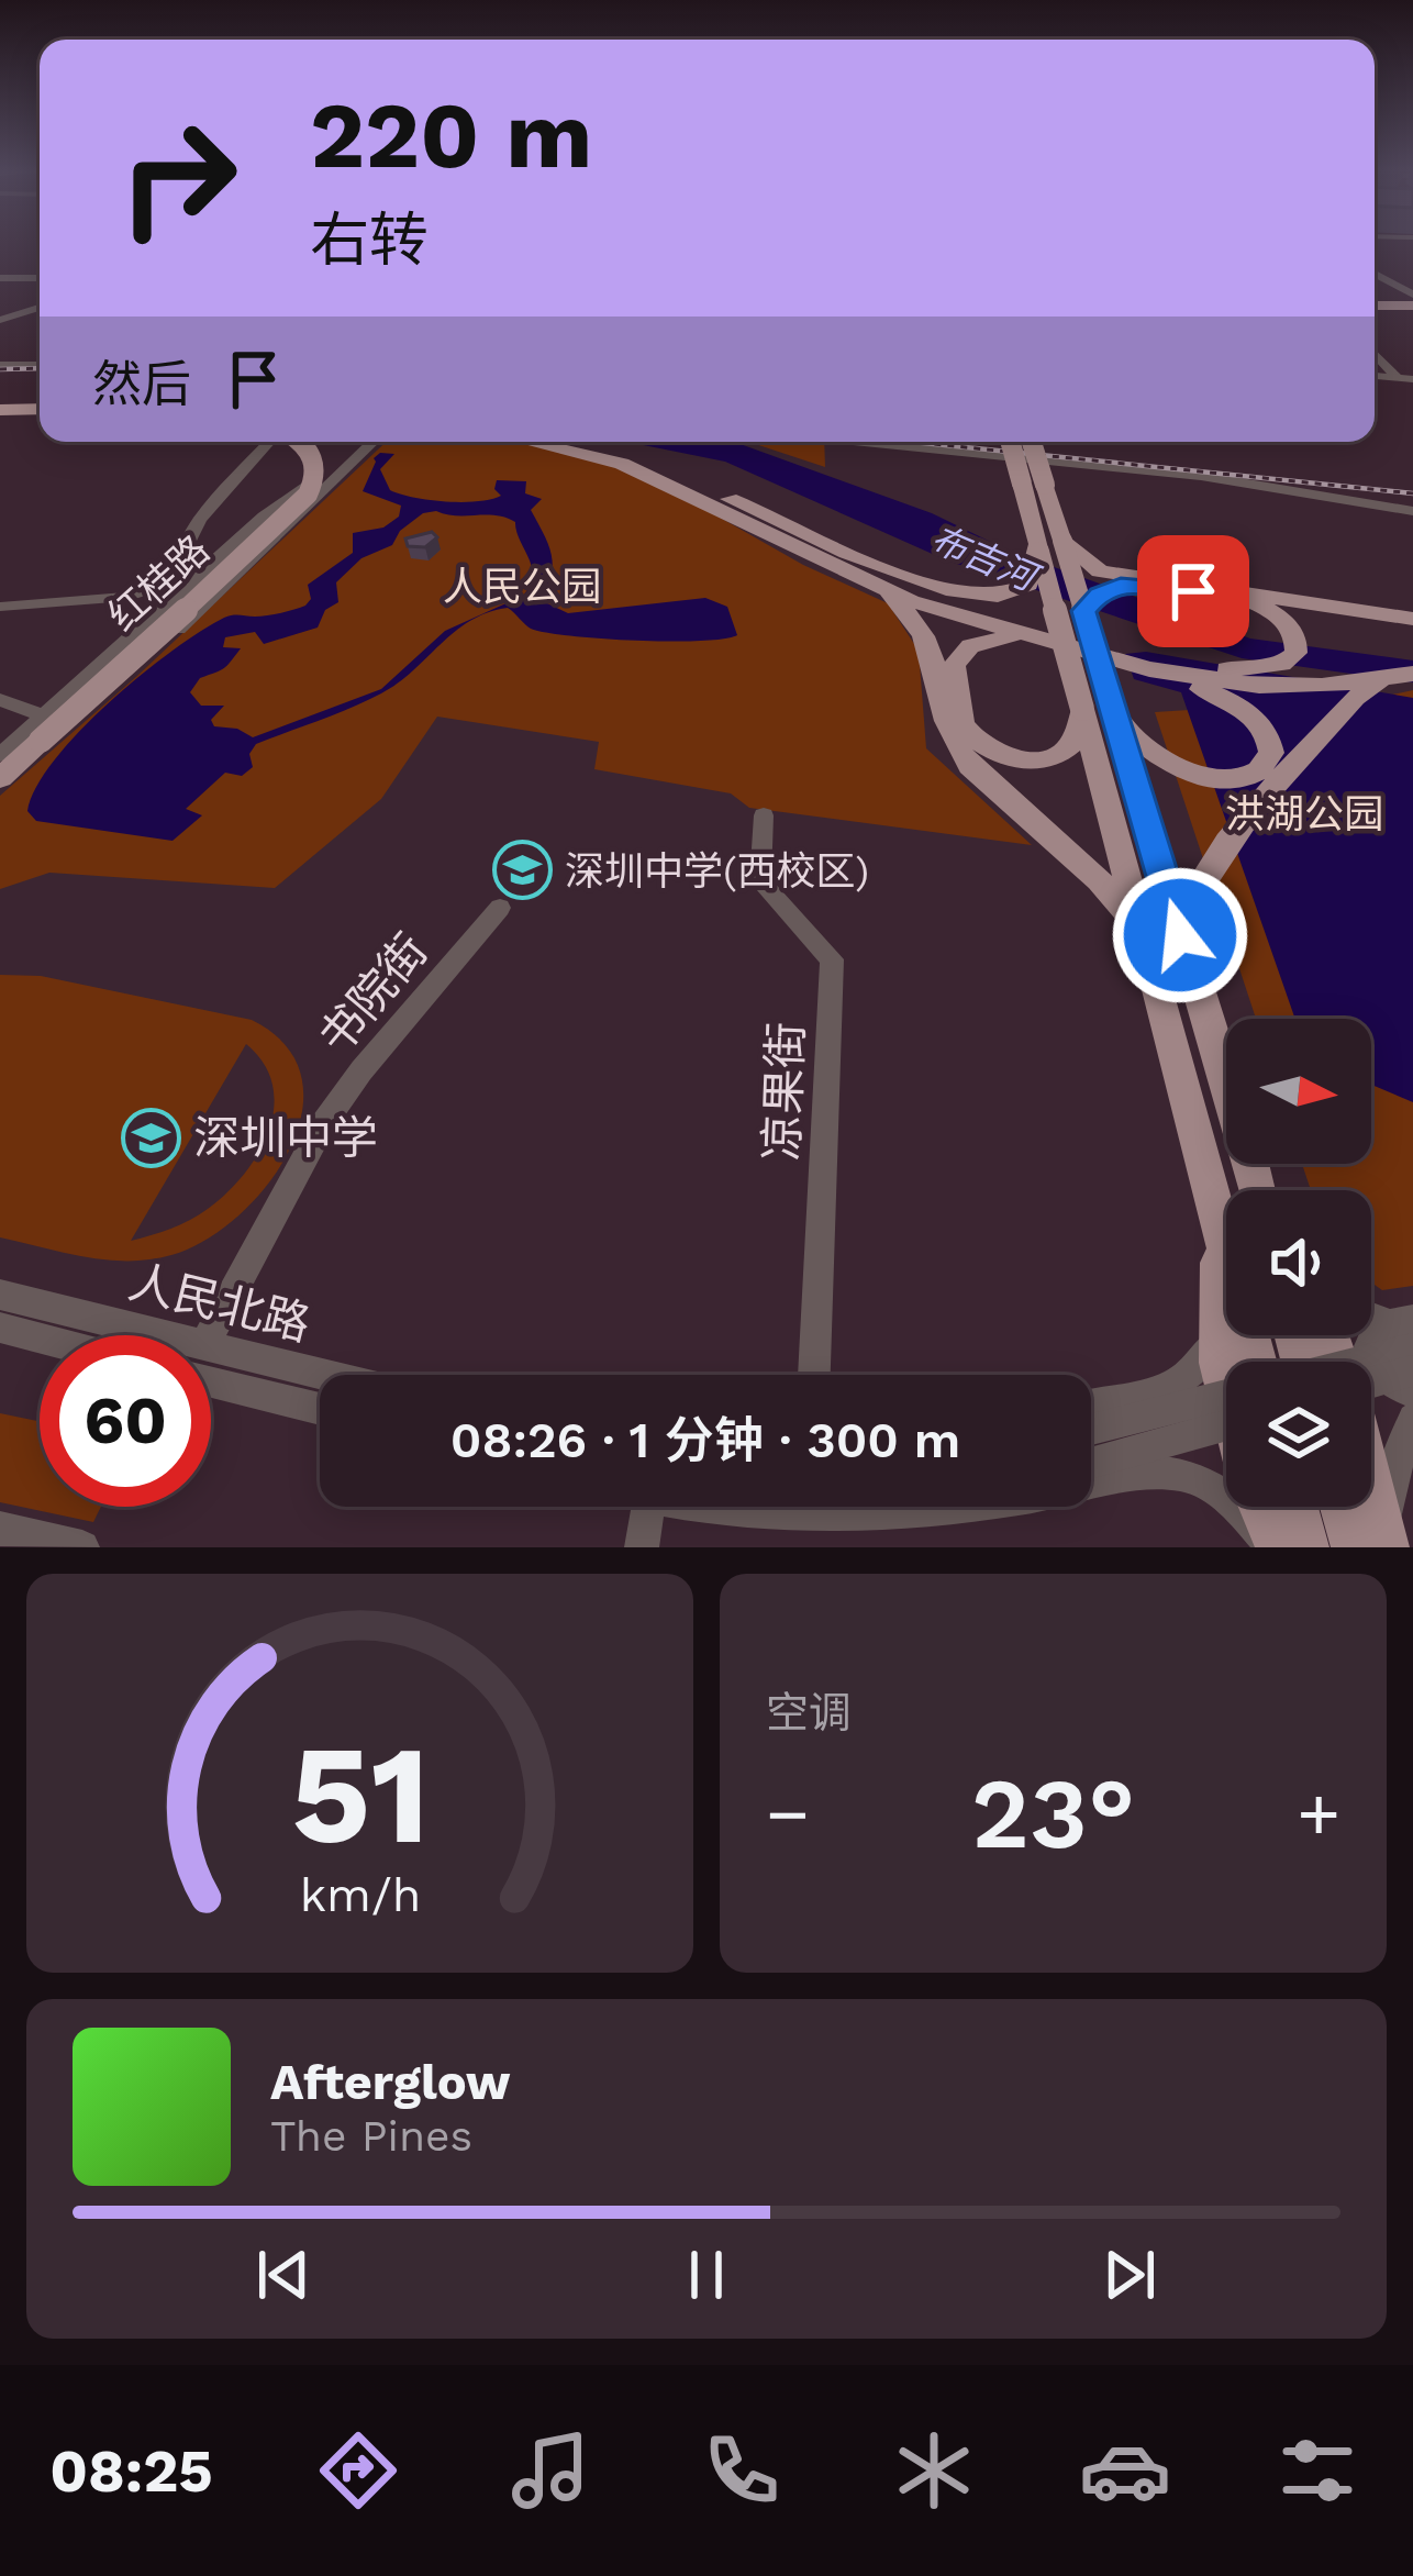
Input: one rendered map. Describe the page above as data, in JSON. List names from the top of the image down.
{
  "streets": {
    "main road": ["红桂路"],
    "street": ["书院街", "凉果街", "人民北路"]
  },
  "water": ["布吉河"],
  "parks": ["人民公园", "洪湖公园"],
  "places": {
    "school or university": ["深圳中学(西校区)", "深圳中学"]
  },
  "north": "right",
  "page": {
    "turn": ["220 m", "右转"],
    "then": "然后",
    "limit": "60",
    "trip": "08:26 · 1 分钟 · 300 m",
    "tile": "空调",
    "heat": ["−", "23°", "+"],
    "song": ["Afterglow", "The Pines"],
    "tabs": "08:25",
    "gauge": ["51", "km/h"]
  }
}
